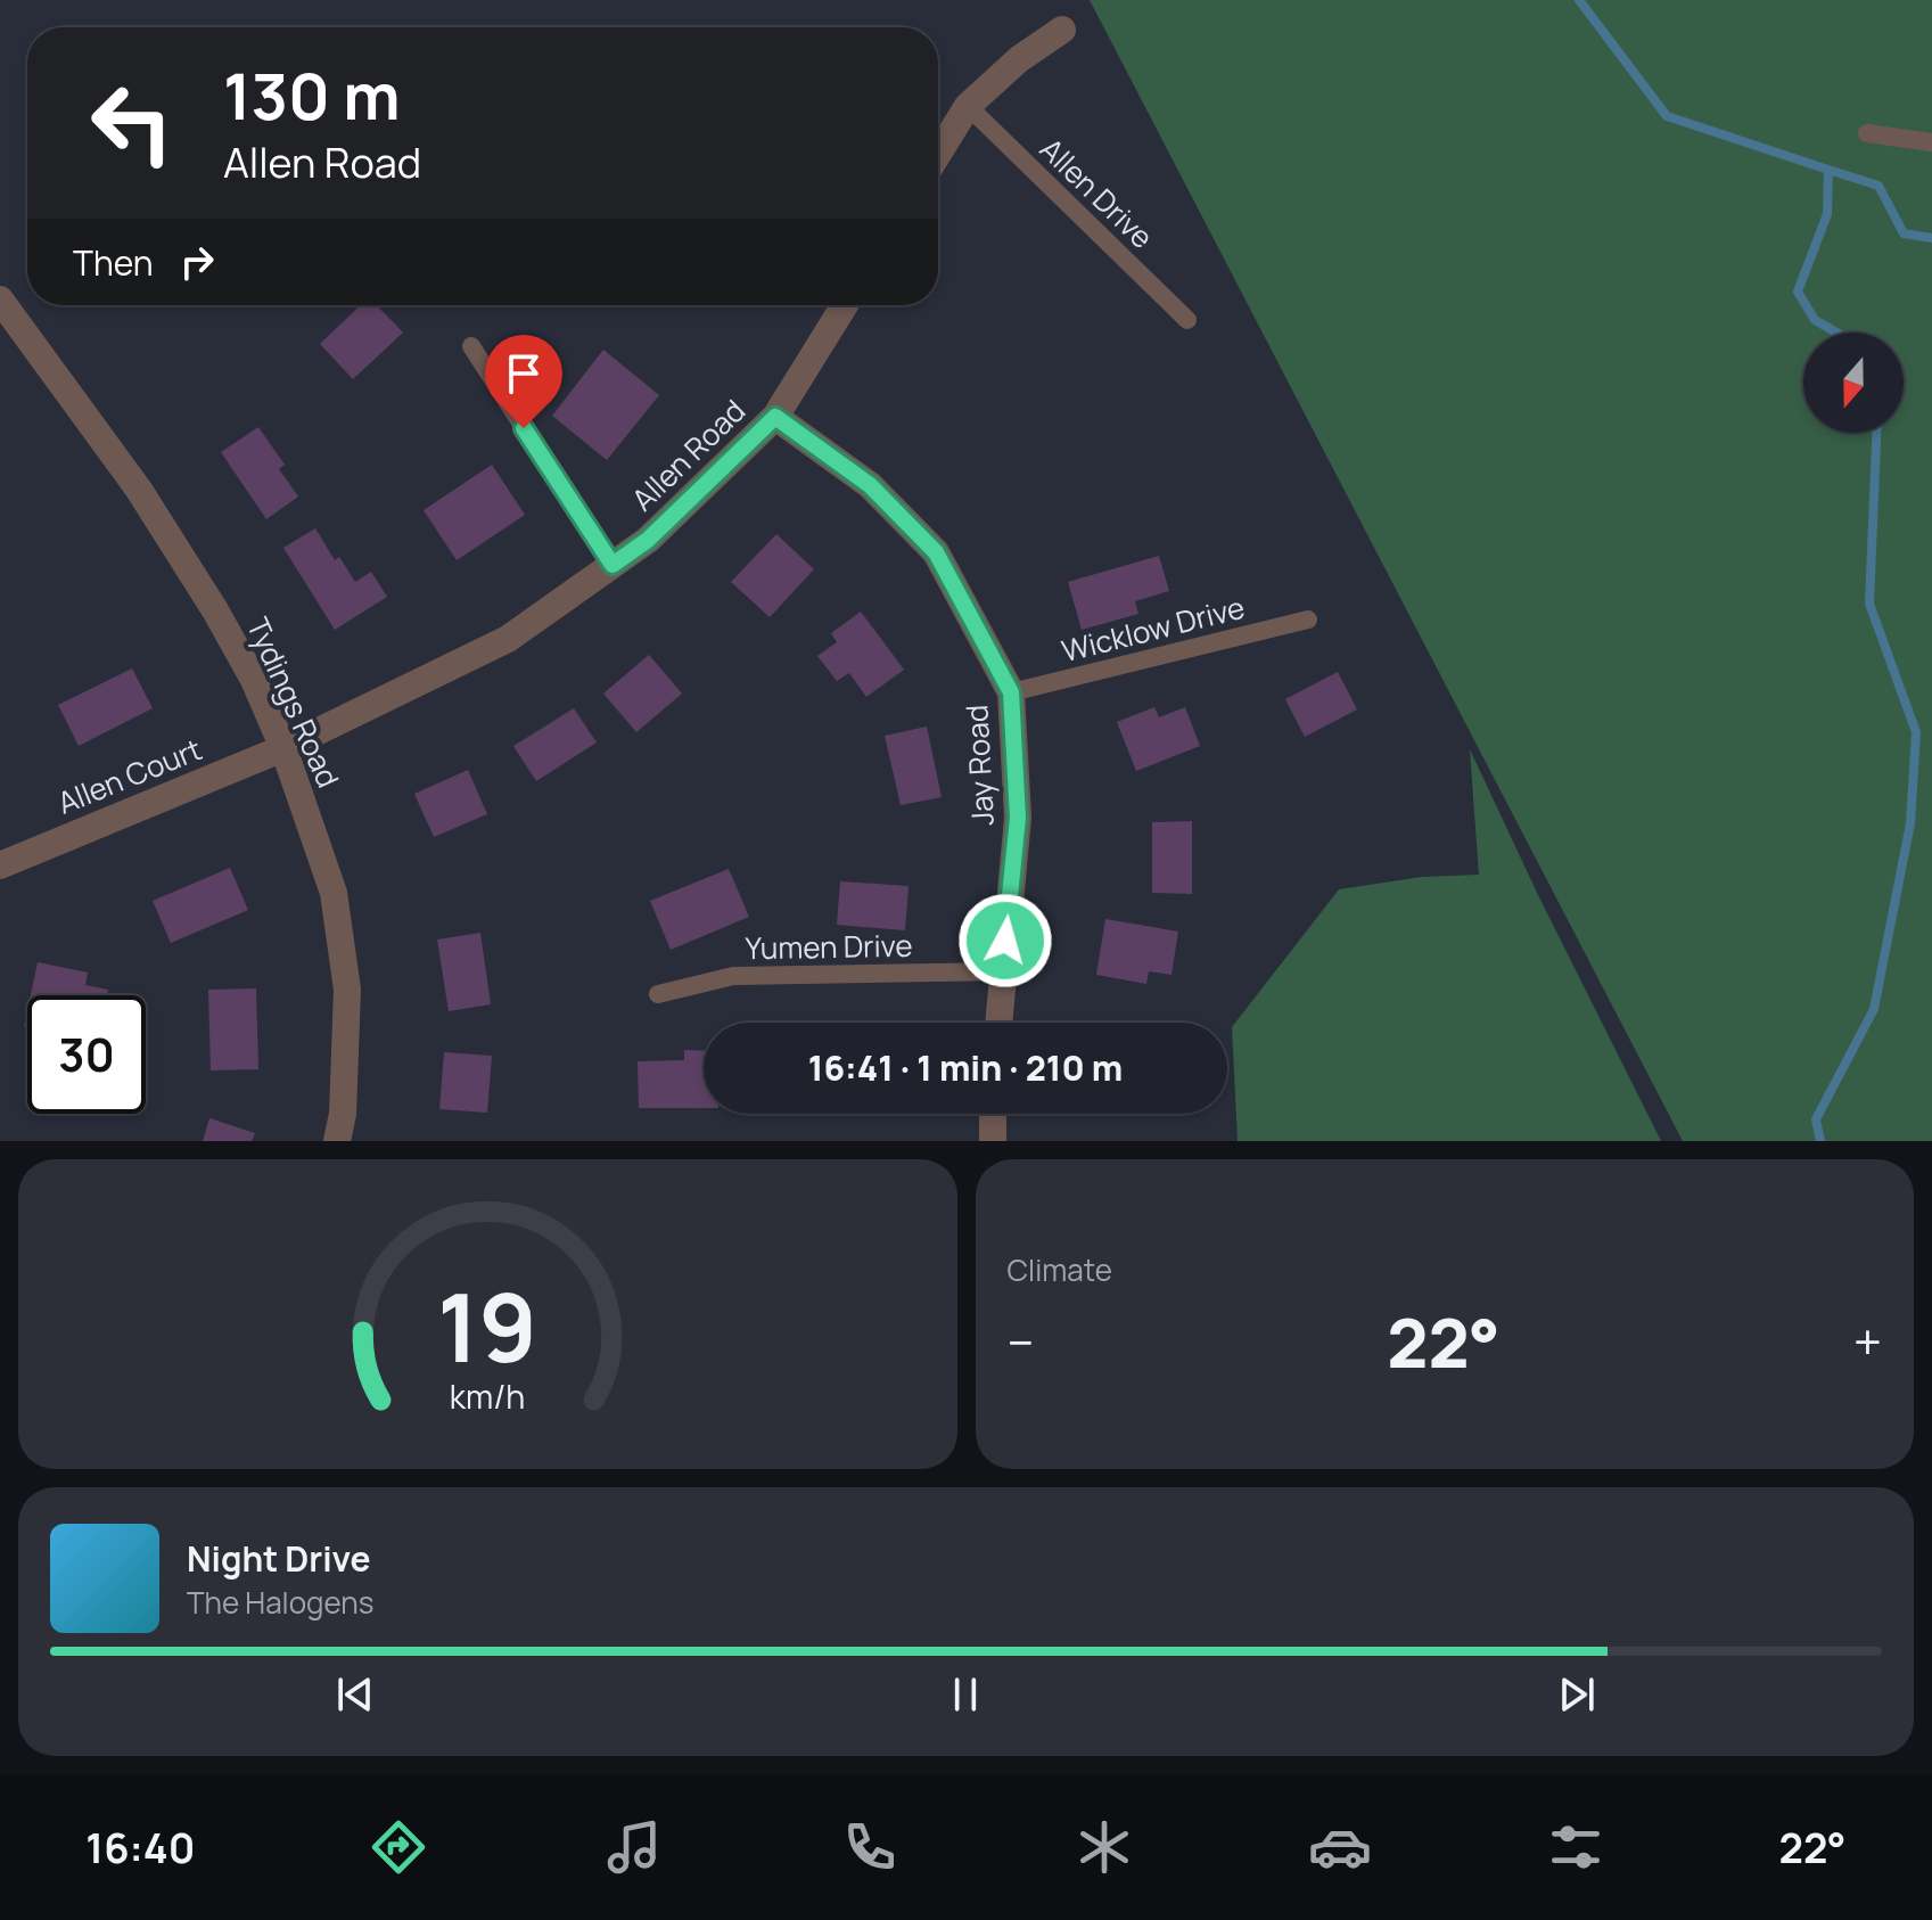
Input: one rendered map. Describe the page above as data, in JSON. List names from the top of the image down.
{
  "streets": {
    "street": [
      "Allen Road",
      "Tydings Road",
      "Jay Road",
      "Allen Court"
    ],
    "lane": ["Allen Drive", "Wicklow Drive", "Yumen Drive"]
  },
  "crossings": [
    ["Allen Road", "Tydings Road"],
    ["Allen Road", "Jay Road"],
    ["Allen Road", "Allen Court"],
    ["Wicklow Drive", "Jay Road"],
    ["Tydings Road", "Allen Court"],
    ["Jay Road", "Yumen Drive"]
  ],
  "north": "bottom",
  "page": {
    "turn": ["130 m", "Allen Road"],
    "then": "Then",
    "limit": "30",
    "trip": "16:41 · 1 min · 210 m",
    "tile": "Climate",
    "heat": ["−", "22°", "+"],
    "song": ["Night Drive", "The Halogens"],
    "tabs": ["16:40", "22°"],
    "gauge": ["19", "km/h"]
  }
}
